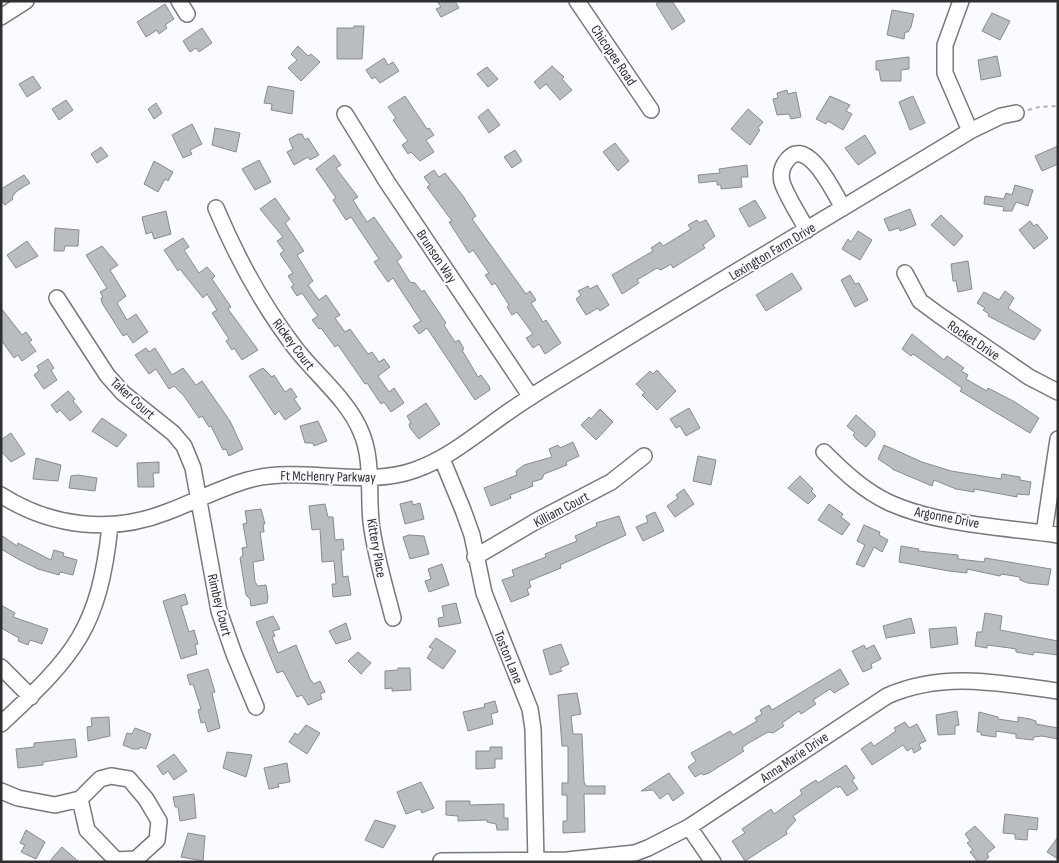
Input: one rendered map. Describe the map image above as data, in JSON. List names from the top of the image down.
{
  "streets": {
    "street": [
      "Chicopee Road",
      "Lexington Farm Drive",
      "Brunson Way",
      "Rocket Drive",
      "Rickey Court",
      "Taker Court",
      "Ft McHenry Parkway",
      "Killiam Court",
      "Argonne Drive",
      "Kittery Place",
      "Rimbey Court",
      "Toston Lane",
      "Anna Marie Drive"
    ]
  },
  "crossings": [
    ["Lexington Farm Drive", "Brunson Way"],
    ["Lexington Farm Drive", "Ft McHenry Parkway"],
    ["Brunson Way", "Ft McHenry Parkway"],
    ["Rickey Court", "Ft McHenry Parkway"],
    ["Rickey Court", "Kittery Place"],
    ["Taker Court", "Ft McHenry Parkway"],
    ["Taker Court", "Rimbey Court"],
    ["Ft McHenry Parkway", "Kittery Place"],
    ["Ft McHenry Parkway", "Rimbey Court"],
    ["Ft McHenry Parkway", "Toston Lane"],
    ["Killiam Court", "Toston Lane"],
    ["Toston Lane", "Anna Marie Drive"]
  ]
}
